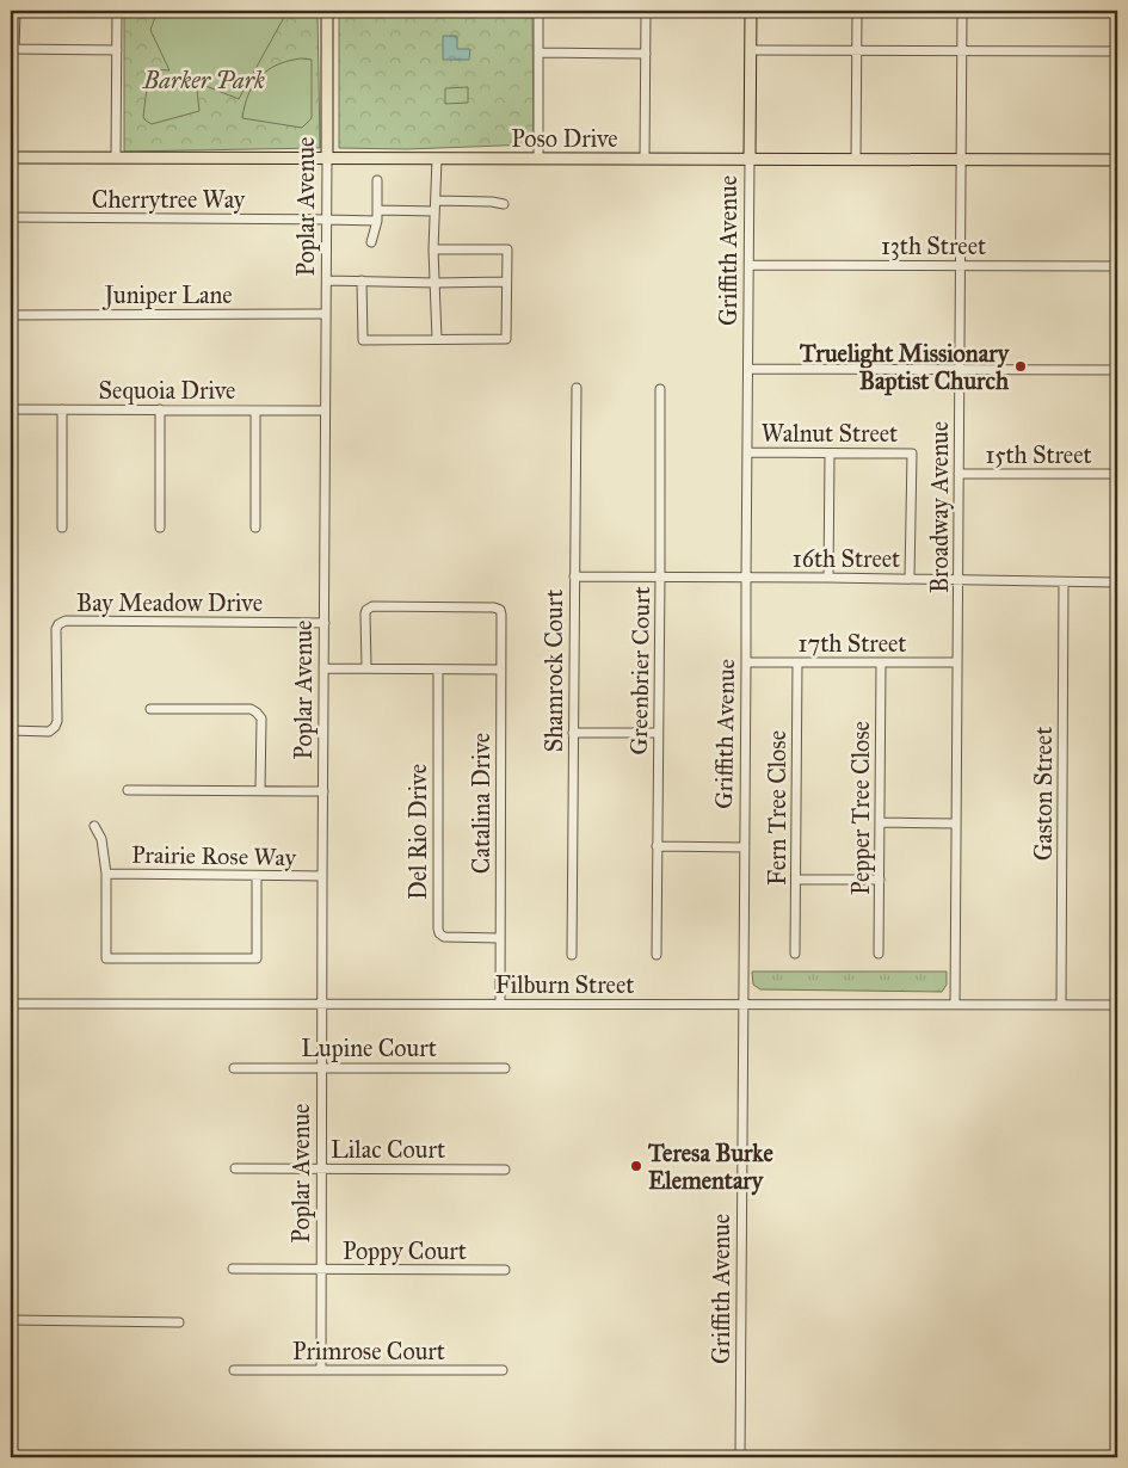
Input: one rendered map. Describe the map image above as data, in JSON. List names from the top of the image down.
{
  "streets": {
    "main road": ["Poso Drive", "Poplar Avenue", "Griffith Avenue"],
    "street": [
      "Cherrytree Way",
      "13th Street",
      "Juniper Lane",
      "Sequoia Drive",
      "Walnut Street",
      "15th Street",
      "Broadway Avenue",
      "16th Street",
      "Bay Meadow Drive",
      "17th Street",
      "Shamrock Court",
      "Greenbrier Court",
      "Gaston Street",
      "Catalina Drive",
      "Fern Tree Close",
      "Pepper Tree Close",
      "Del Rio Drive",
      "Prairie Rose Way",
      "Filburn Street",
      "Lupine Court",
      "Lilac Court",
      "Poppy Court",
      "Primrose Court"
    ]
  },
  "crossings": [
    ["Poso Drive", "Poplar Avenue"],
    ["Poso Drive", "Griffith Avenue"],
    ["Poso Drive", "Broadway Avenue"],
    ["Cherrytree Way", "Poplar Avenue"],
    ["Poplar Avenue", "Juniper Lane"],
    ["Poplar Avenue", "Sequoia Drive"],
    ["Poplar Avenue", "Bay Meadow Drive"],
    ["Poplar Avenue", "Prairie Rose Way"],
    ["Poplar Avenue", "Filburn Street"],
    ["Poplar Avenue", "Lupine Court"],
    ["Poplar Avenue", "Lilac Court"],
    ["Poplar Avenue", "Poppy Court"],
    ["Poplar Avenue", "Primrose Court"],
    ["13th Street", "Griffith Avenue"],
    ["13th Street", "Broadway Avenue"],
    ["Griffith Avenue", "Walnut Street"],
    ["Griffith Avenue", "16th Street"],
    ["Griffith Avenue", "17th Street"],
    ["Griffith Avenue", "Filburn Street"],
    ["Walnut Street", "16th Street"],
    ["15th Street", "Broadway Avenue"],
    ["Broadway Avenue", "16th Street"],
    ["Broadway Avenue", "17th Street"],
    ["Broadway Avenue", "Filburn Street"],
    ["16th Street", "Shamrock Court"],
    ["16th Street", "Greenbrier Court"],
    ["16th Street", "Gaston Street"],
    ["17th Street", "Fern Tree Close"],
    ["17th Street", "Pepper Tree Close"],
    ["Gaston Street", "Filburn Street"],
    ["Catalina Drive", "Del Rio Drive"],
    ["Catalina Drive", "Filburn Street"]
  ],
  "parks": ["Barker Park"],
  "places": ["Truelight Missionary Baptist Church", "Teresa Burke Elementary"]
}
